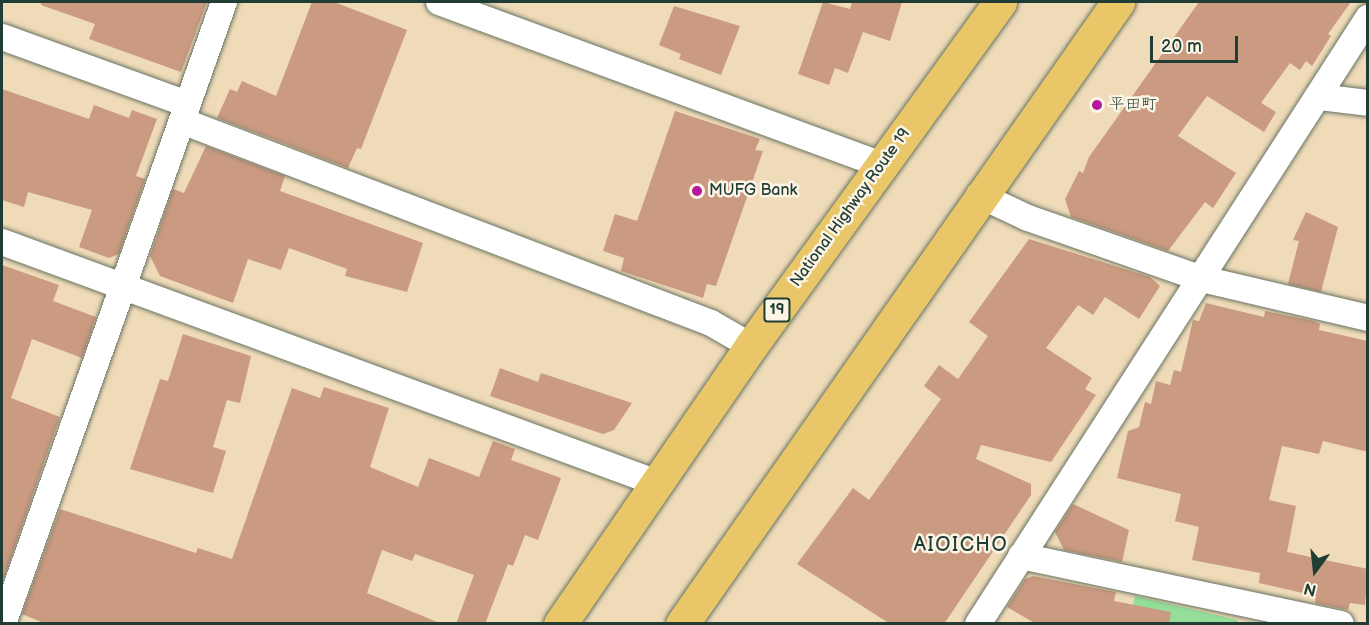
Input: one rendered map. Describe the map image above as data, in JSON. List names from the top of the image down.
{
  "streets": {
    "highway": ["National Highway Route 19", "19"]
  },
  "districts": ["AIOICHO"],
  "places": ["平田町", "MUFG Bank"],
  "scale_bar": "20 m",
  "north": "bottom"
}
